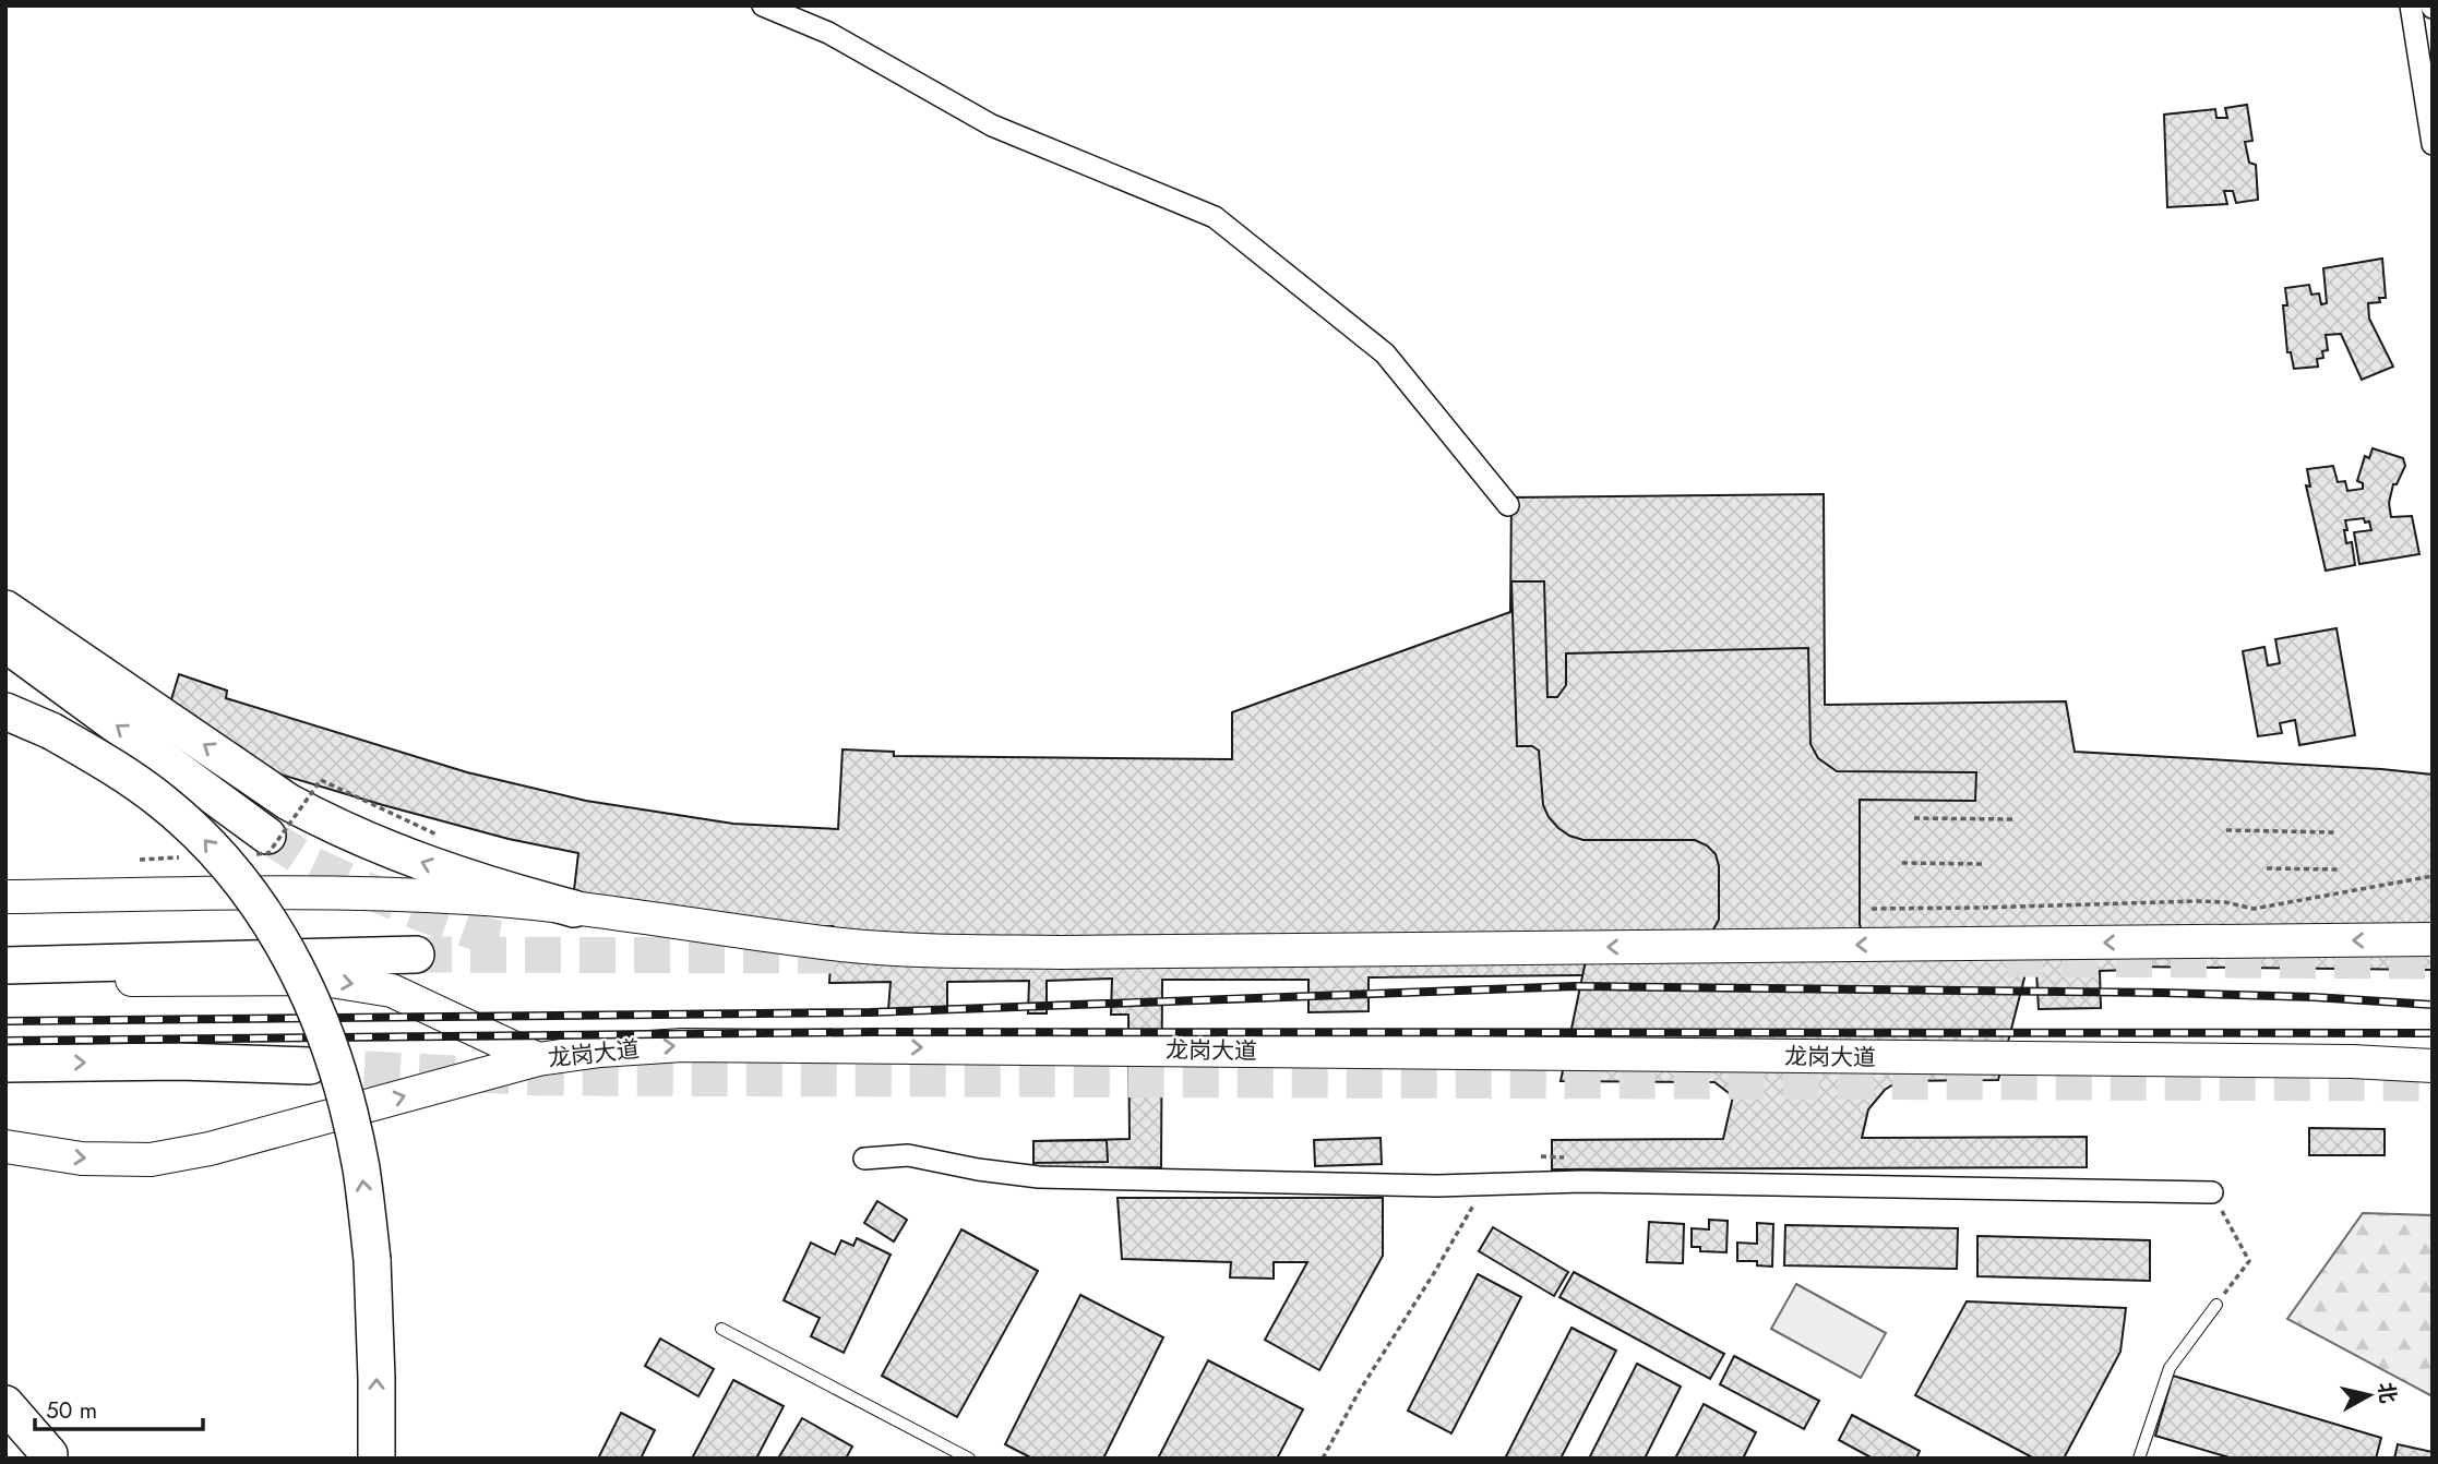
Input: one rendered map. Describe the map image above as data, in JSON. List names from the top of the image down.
{
  "streets": {
    "main road": ["龙岗大道"]
  },
  "scale_bar": "50 m",
  "north": "right"
}
